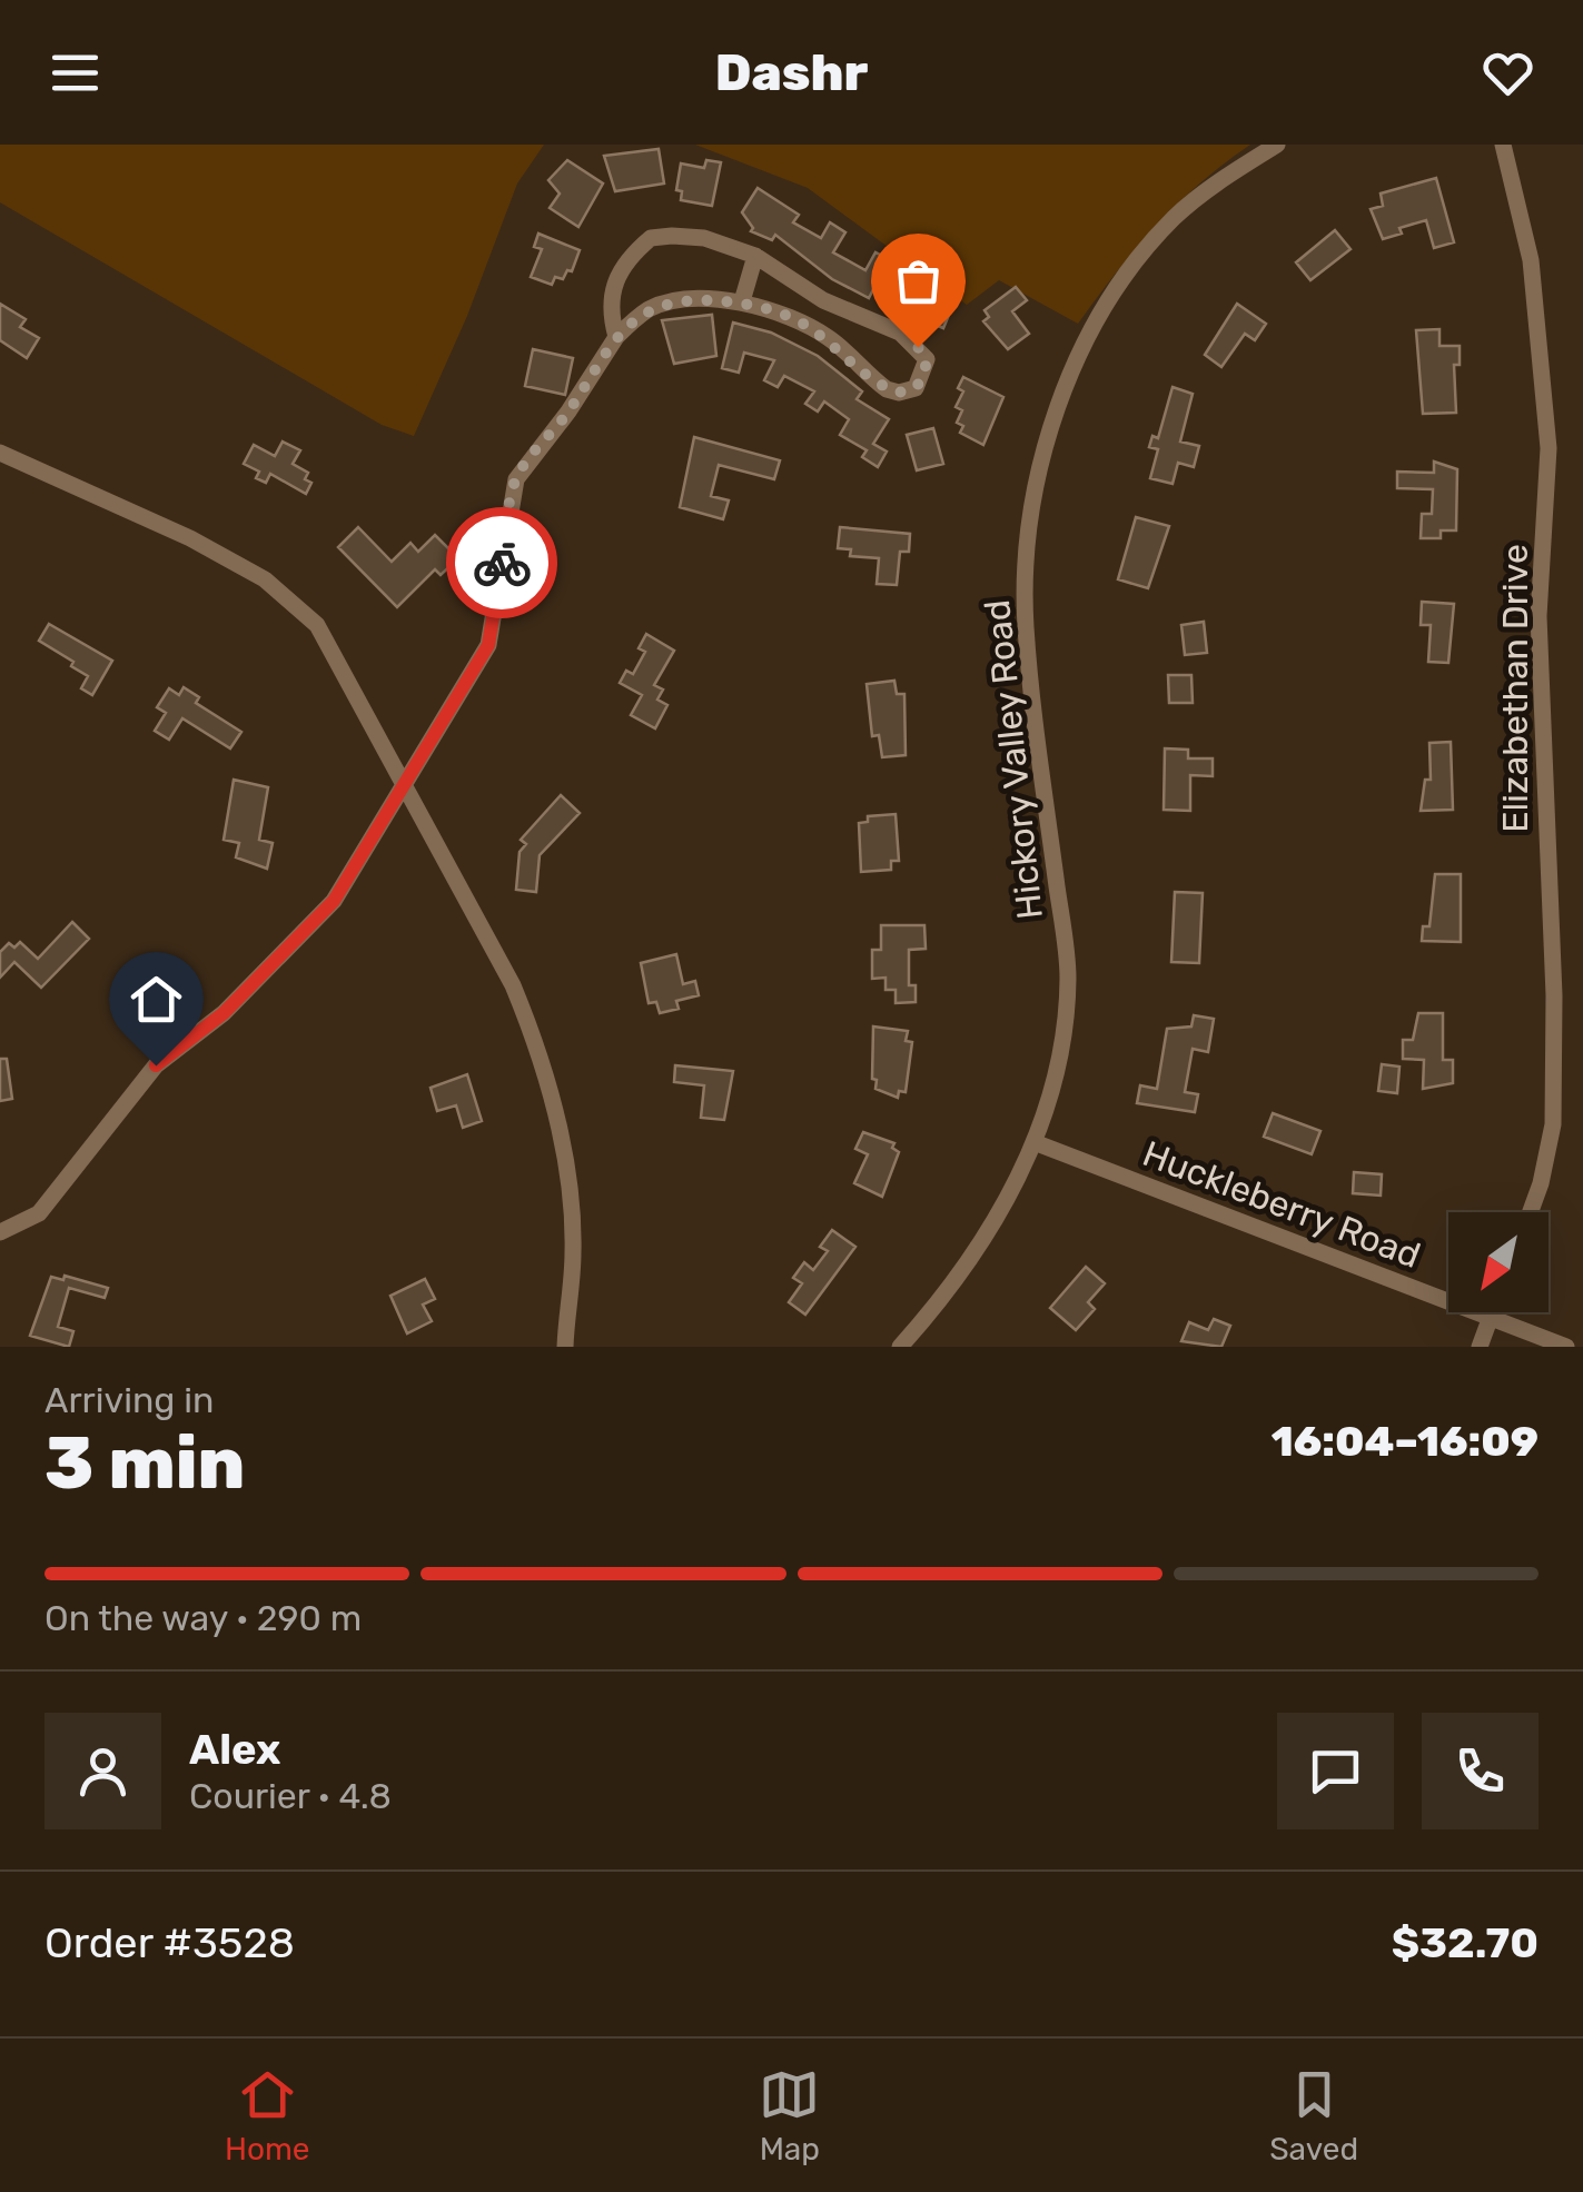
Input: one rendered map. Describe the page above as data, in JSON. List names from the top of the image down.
{
  "streets": {
    "street": ["Elizabethan Drive", "Hickory Valley Road", "Huckleberry Road"]
  },
  "crossings": [
    ["Hickory Valley Road", "Huckleberry Road"]
  ],
  "north": "bottom left",
  "page": {
    "header": "Dashr",
    "heading": ["3 min", "Arriving in", "16:04–16:09"],
    "panel": [
      "Alex",
      "Courier · 4.8",
      "Order #3528",
      "$32.70"
    ],
    "bar": "On the way · 290 m",
    "tabs": ["Home", "Map", "Saved"]
  }
}
